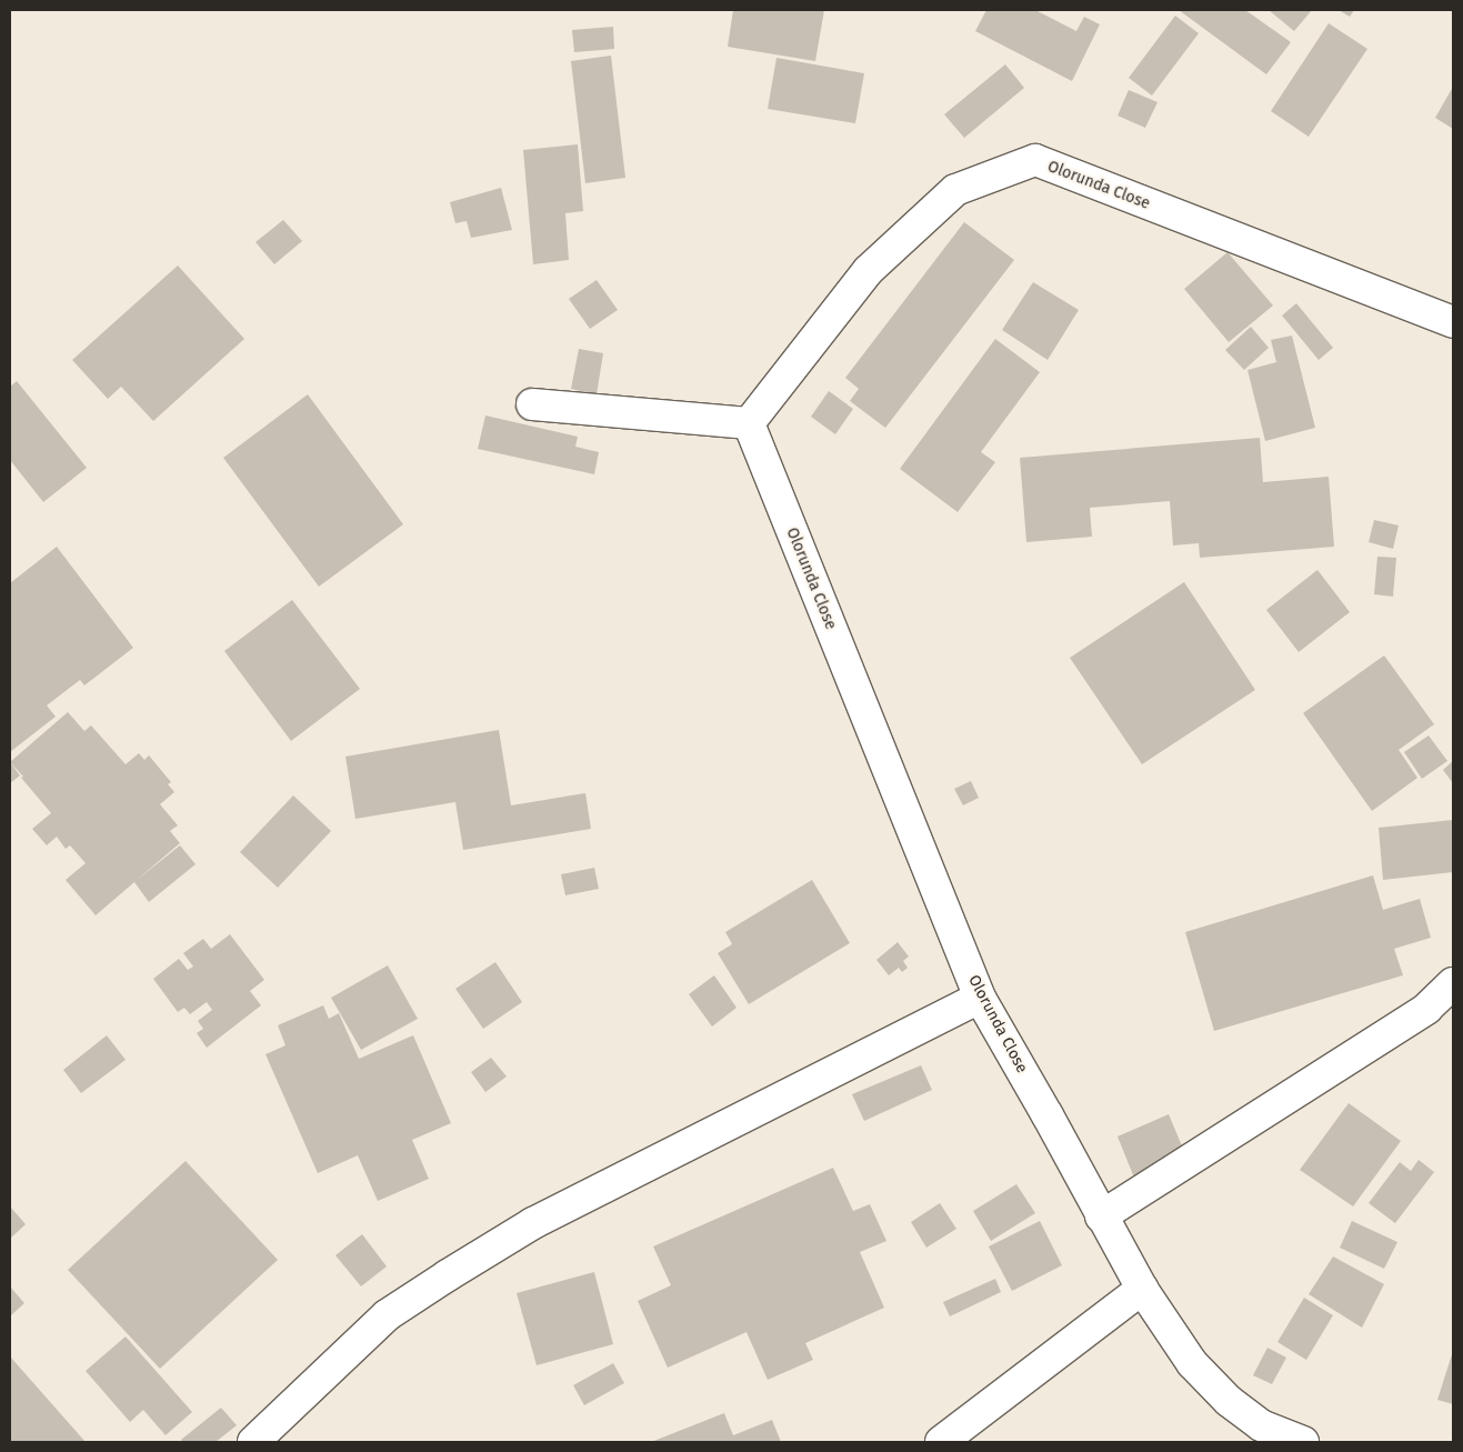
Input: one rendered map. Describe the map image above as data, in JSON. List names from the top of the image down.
{
  "streets": {
    "street": ["Olorunda Close"]
  }
}
